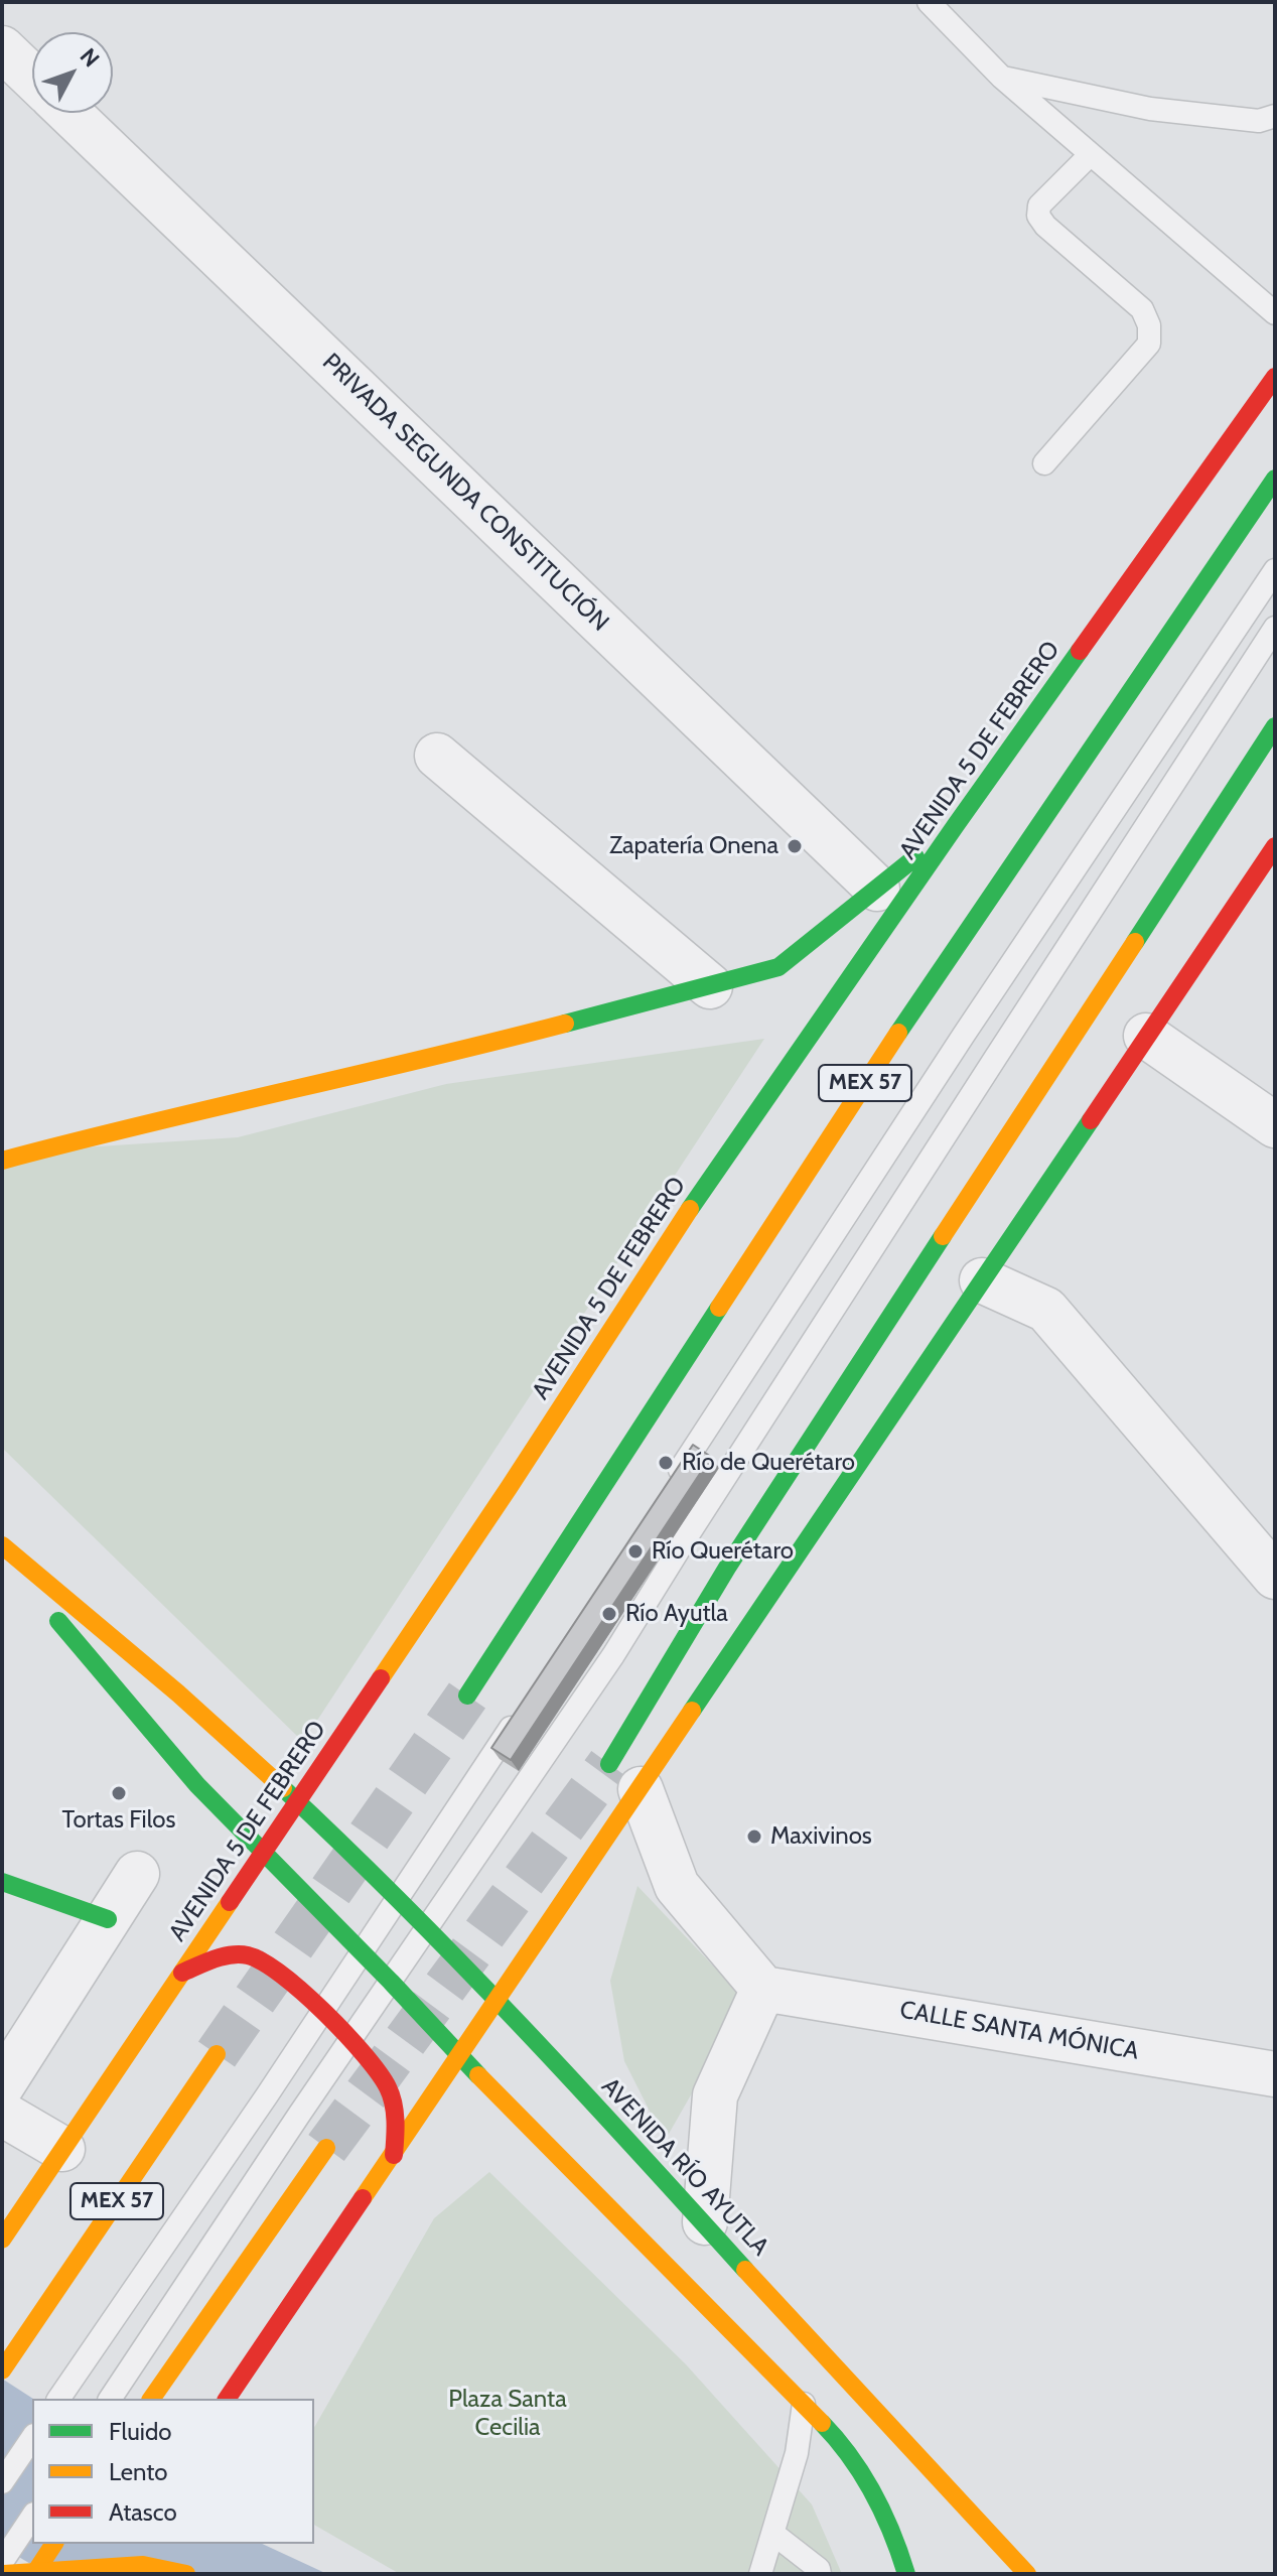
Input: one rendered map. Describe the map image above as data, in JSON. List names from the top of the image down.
{
  "streets": {
    "main road": ["AVENIDA 5 DE FEBRERO", "MEX 57", "AVENIDA RÍO AYUTLA"],
    "street": ["PRIVADA SEGUNDA CONSTITUCIÓN", "CALLE SANTA MÓNICA"]
  },
  "crossings": [
    ["AVENIDA 5 DE FEBRERO", "AVENIDA RÍO AYUTLA"]
  ],
  "parks": ["Plaza Santa Cecilia"],
  "places": [
    "Zapatería Onena",
    "Río de Querétaro",
    "Río Querétaro",
    "Río Ayutla",
    "Tortas Filos",
    "Maxivinos"
  ],
  "legend": ["Fluido", "Lento", "Atasco"],
  "north": "top right"
}
